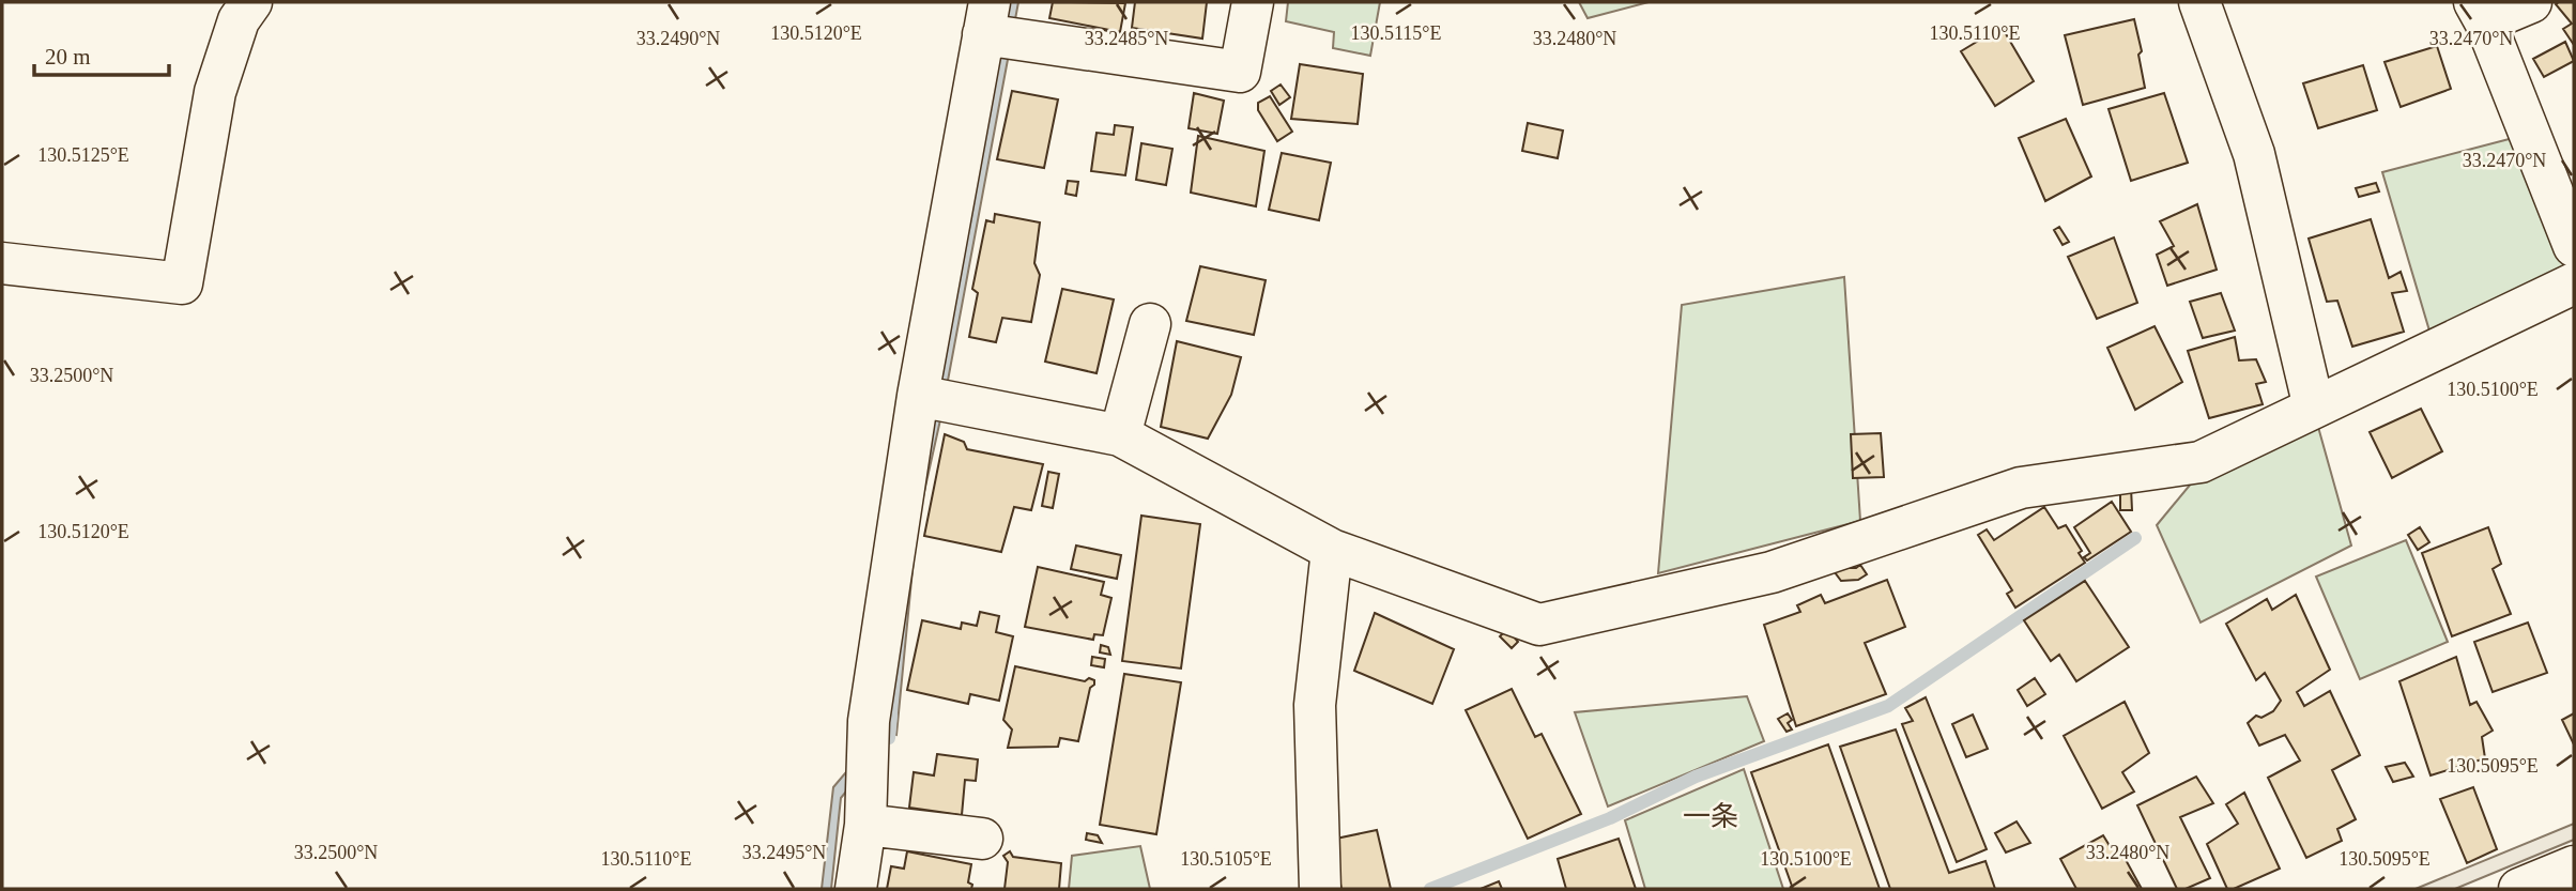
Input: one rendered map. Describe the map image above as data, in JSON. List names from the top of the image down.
{
  "districts": ["一条"],
  "scale_bar": "20 m",
  "coordinates": [
    "130.5120°E",
    "130.5115°E",
    "130.5110°E",
    "33.2490°N",
    "33.2485°N",
    "33.2480°N",
    "33.2470°N",
    "130.5125°E",
    "33.2500°N",
    "130.5100°E",
    "130.5095°E",
    "33.2495°N",
    "130.5105°E"
  ]
}
